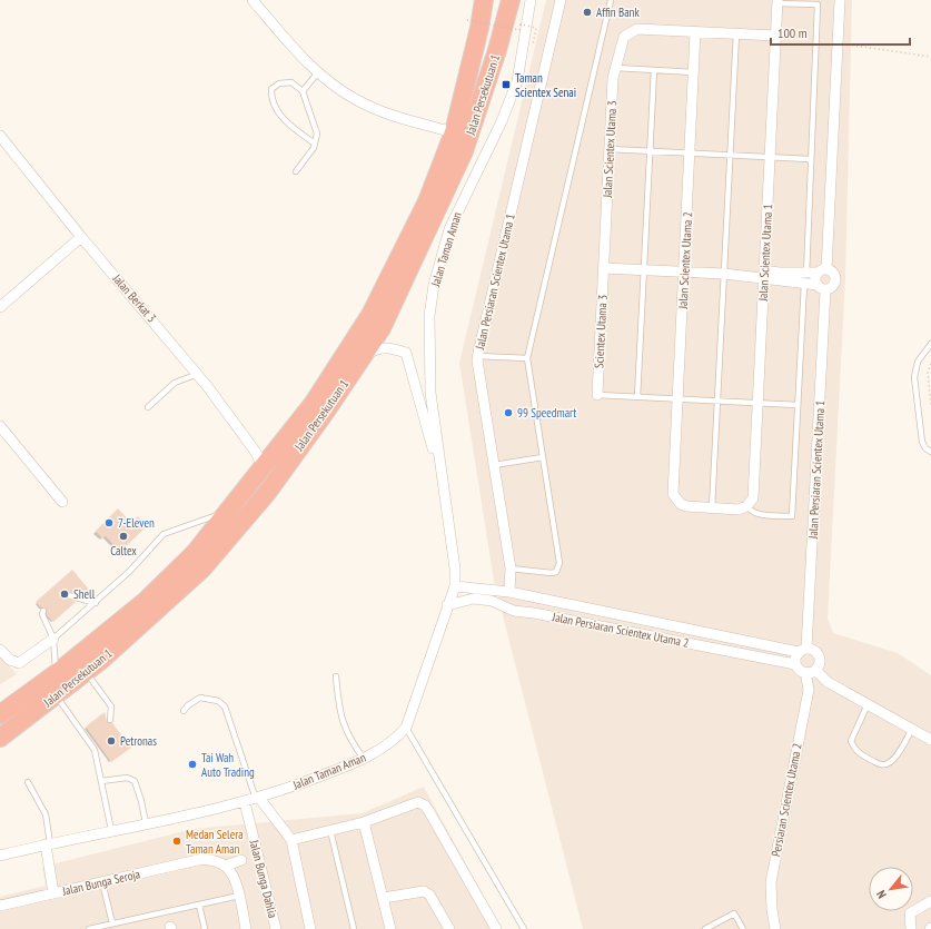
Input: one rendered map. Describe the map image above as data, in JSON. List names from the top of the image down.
{
  "streets": {
    "highway": ["Jalan Persekutuan 1"],
    "street": [
      "Jalan Scientex Utama 3",
      "Jalan Taman Aman",
      "Jalan Scientex Utama 1",
      "Jalan Scientex Utama 2",
      "Jalan Persiaran Scientex Utama 1",
      "Jalan Berkat 3",
      "Scientex Utama 3",
      "Jalan Persiaran Scientex Utama 2",
      "Persiaran Scientex Utama 2",
      "Jalan Bunga Dahlia",
      "Jalan Bunga Seroja"
    ]
  },
  "crossings": [
    ["Jalan Persekutuan 1", "Jalan Taman Aman"],
    ["Jalan Persekutuan 1", "Jalan Berkat 3"],
    ["Jalan Scientex Utama 3", "Jalan Scientex Utama 2"],
    ["Jalan Scientex Utama 3", "Scientex Utama 3"],
    ["Jalan Taman Aman", "Jalan Persiaran Scientex Utama 2"],
    ["Jalan Taman Aman", "Jalan Bunga Dahlia"],
    ["Jalan Persiaran Scientex Utama 1", "Jalan Persiaran Scientex Utama 2"],
    ["Jalan Persiaran Scientex Utama 1", "Persiaran Scientex Utama 2"],
    ["Jalan Persiaran Scientex Utama 2", "Persiaran Scientex Utama 2"]
  ],
  "places": {
    "other": [
      "Affin Bank",
      "99 Speedmart",
      "7-Eleven",
      "Caltex",
      "Shell",
      "Petronas",
      "Tai Wah Auto Trading",
      "Medan Selera Taman Aman"
    ],
    "transit": ["Taman Scientex Senai"]
  },
  "scale_bar": "100 m",
  "north": "bottom left"
}
